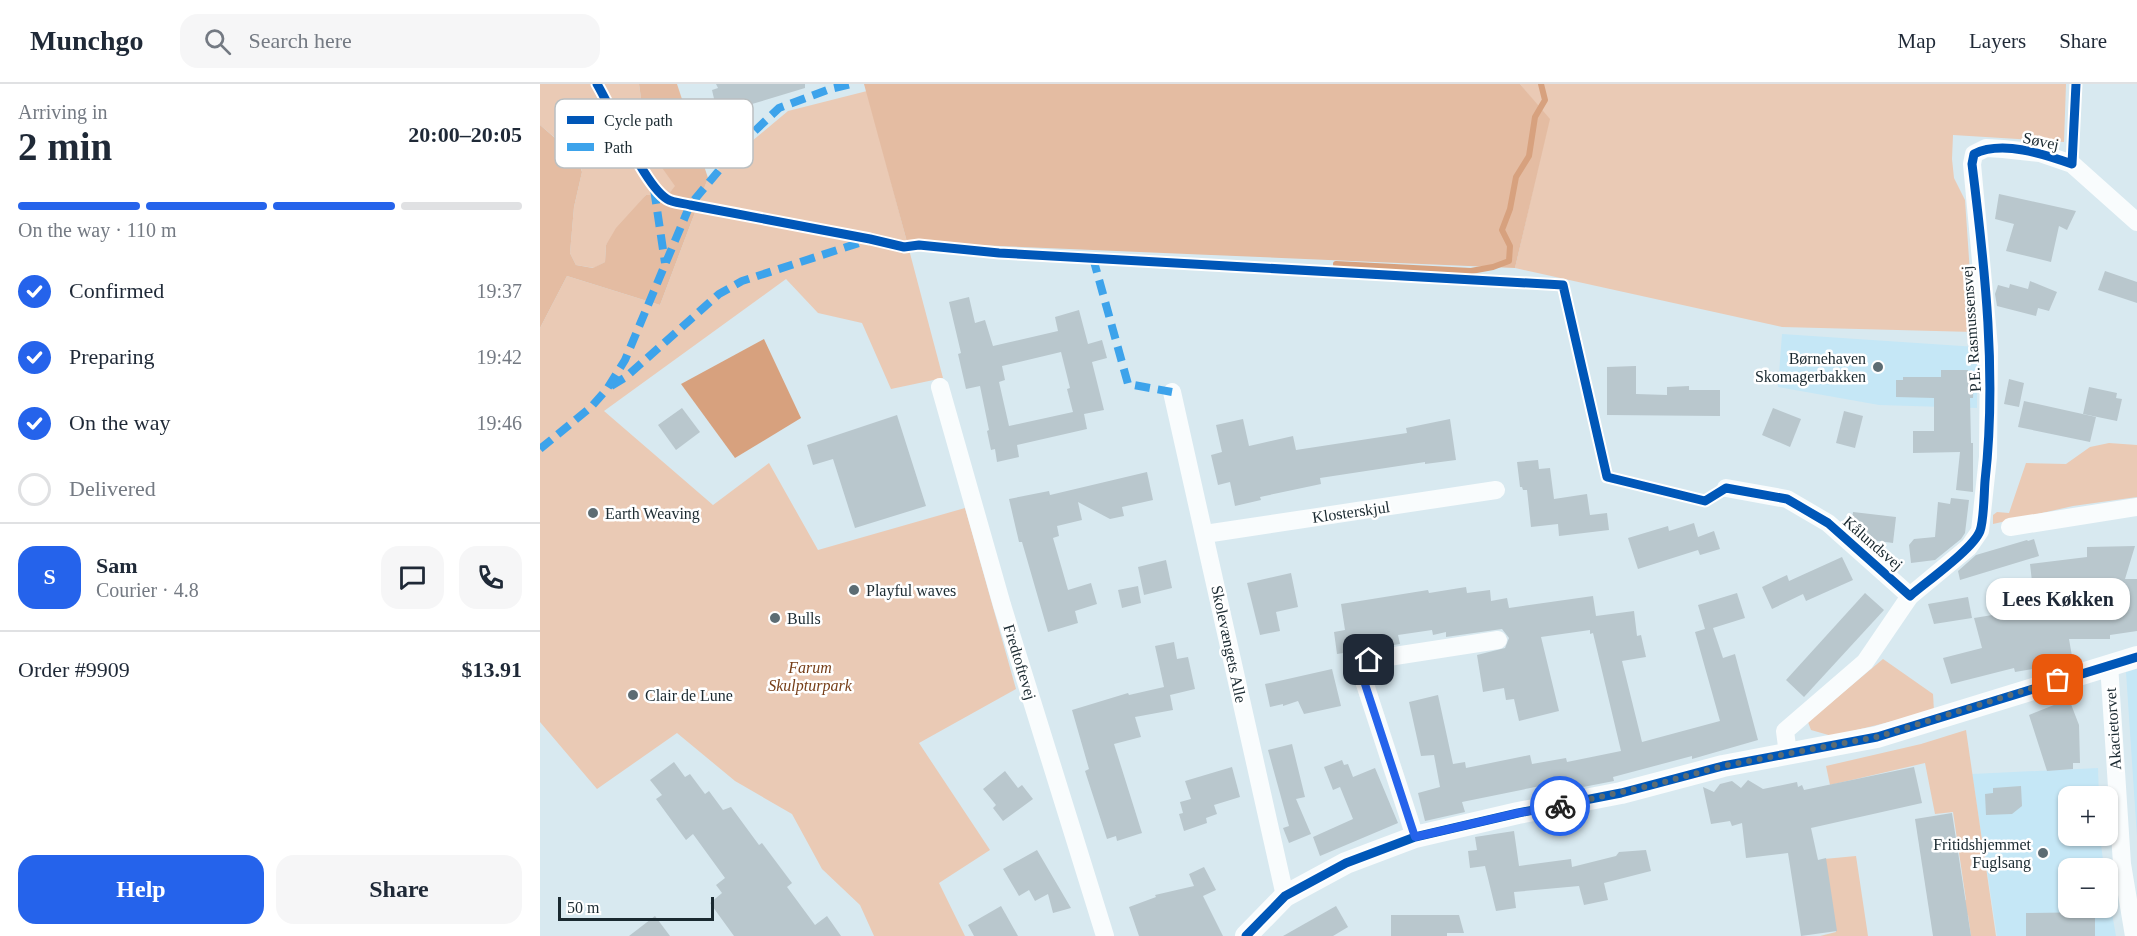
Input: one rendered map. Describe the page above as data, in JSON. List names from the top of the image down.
{
  "streets": {
    "street": [
      "Søvej",
      "P.E. Rasmussensvej",
      "Klosterskjul",
      "Kålundsvej",
      "Skolevængets Alle",
      "Fredtoftevej",
      "Akacietorvet"
    ]
  },
  "crossings": [
    ["Søvej", "P.E. Rasmussensvej"],
    ["P.E. Rasmussensvej", "Kålundsvej"],
    ["Klosterskjul", "Skolevængets Alle"]
  ],
  "parks": ["Farum Skulpturpark"],
  "places": [
    "Børnehaven Skomagerbakken",
    "Earth Weaving",
    "Playful waves",
    "Bulls",
    "Lees Køkken",
    "Clair de Lune",
    "Fritidshjemmet Fuglsang"
  ],
  "legend": ["Cycle path", "Path"],
  "scale_bar": "50 m",
  "page": {
    "header": "Munchgo",
    "search": "Search here",
    "nav": ["Map", "Layers", "Share"],
    "heading": ["2 min", "Arriving in", "20:00–20:05"],
    "panel": [
      "Sam",
      "Courier · 4.8",
      "Order #9909",
      "$13.91"
    ],
    "bar": "On the way · 110 m",
    "list": [
      ["Confirmed", "19:37"],
      ["Preparing", "19:42"],
      ["On the way", "19:46"],
      "Delivered"
    ],
    "round": "S",
    "bubble": "Lees Køkken",
    "map_buttons": ["+", "−"],
    "buttons": ["Help", "Share"],
    "scale": "50 m"
  }
}
